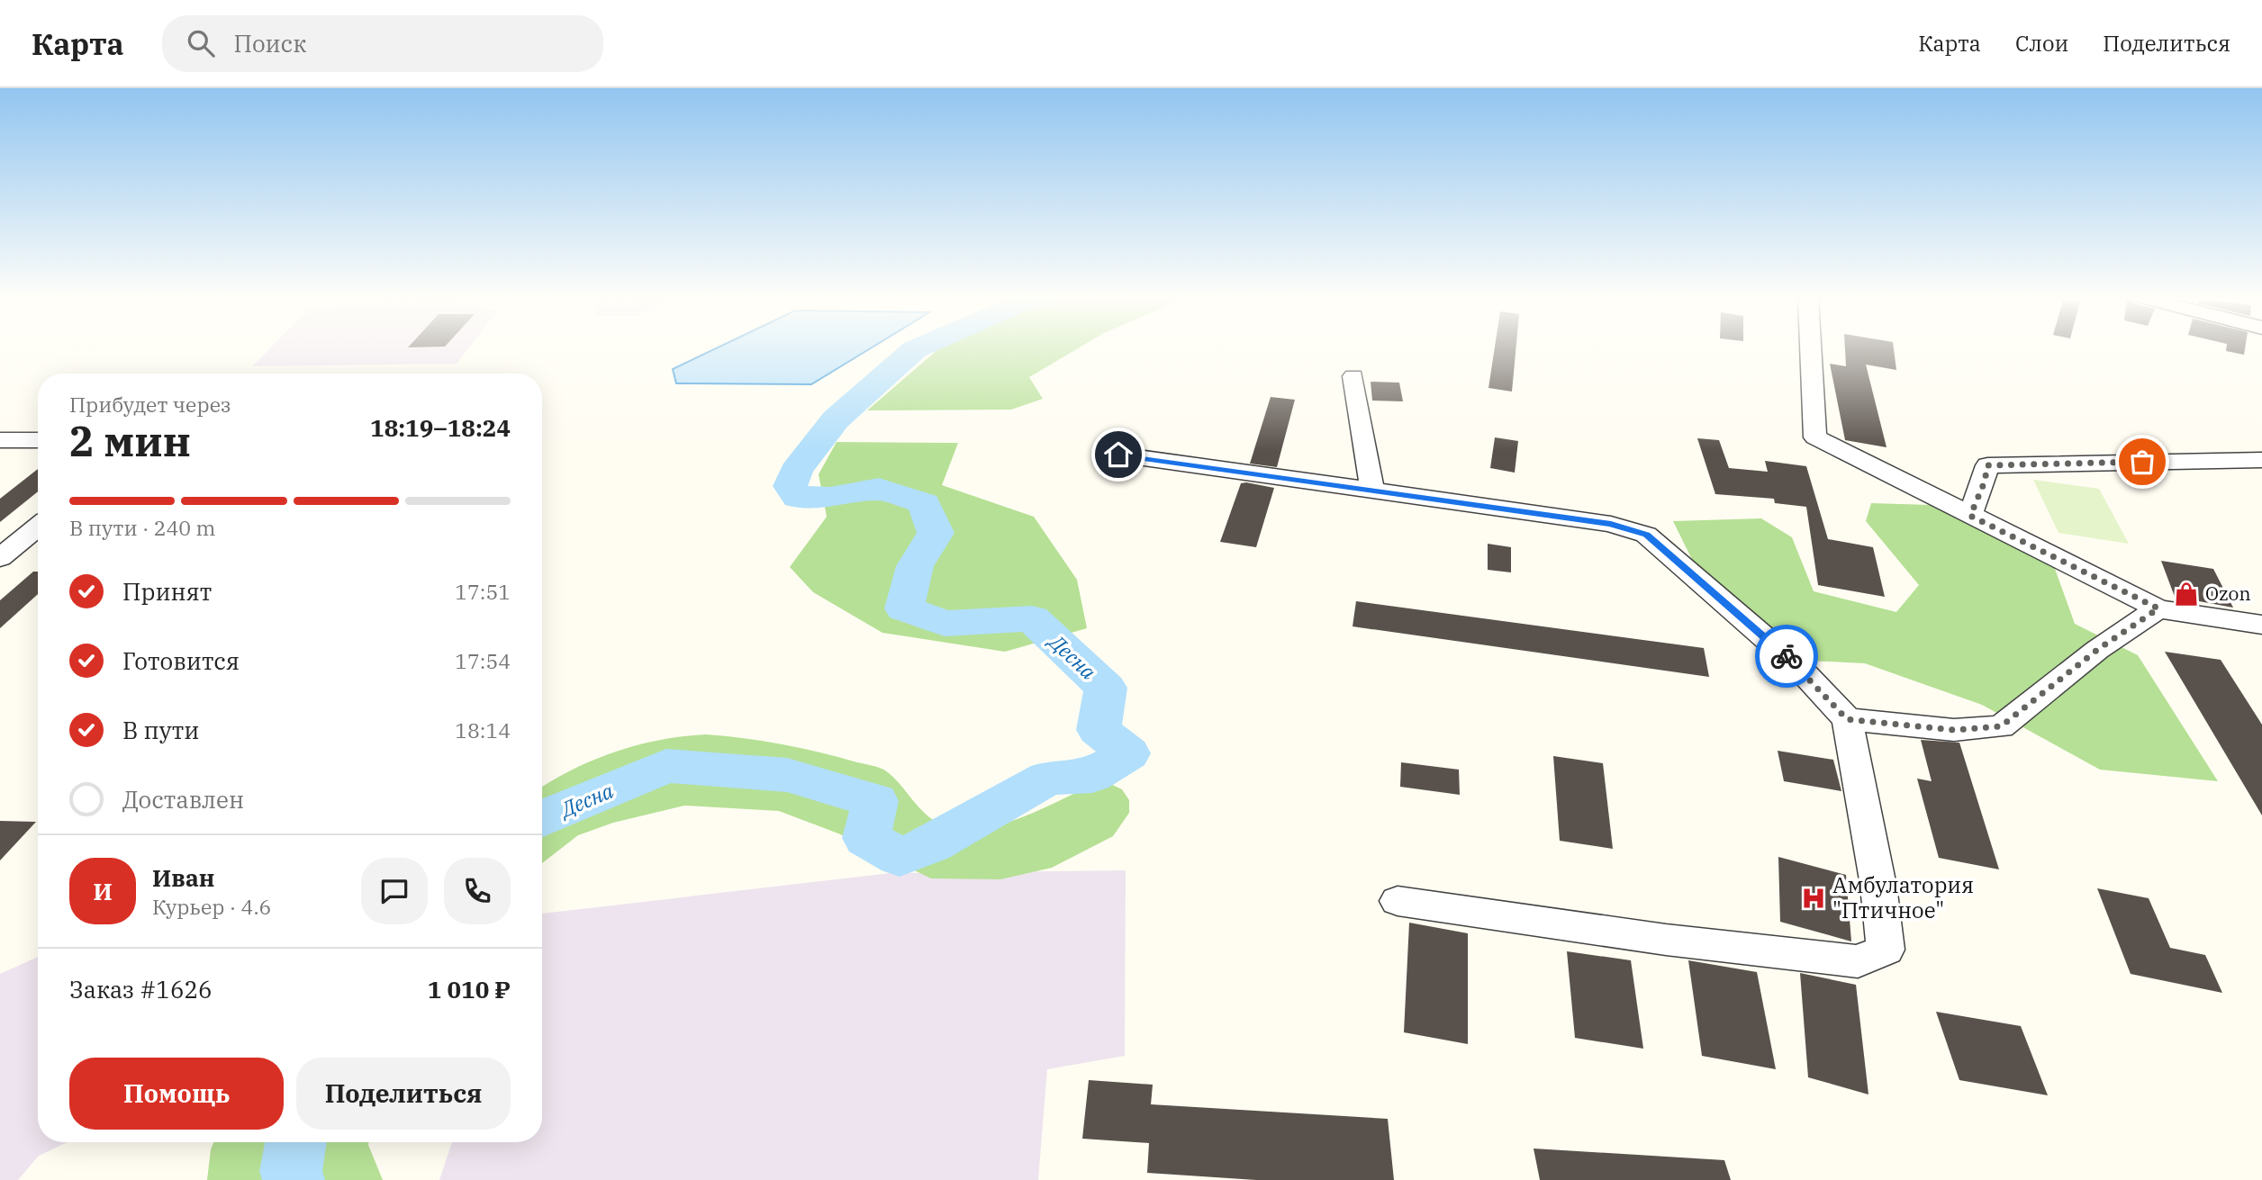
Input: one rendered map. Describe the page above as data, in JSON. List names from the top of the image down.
{
  "water": ["Десна"],
  "places": {
    "shop": ["Ozon"],
    "hospital": ["Амбулатория \"Птичное\""]
  },
  "page": {
    "header": "Карта",
    "search": "Поиск",
    "nav": ["Карта", "Слои", "Поделиться"],
    "heading": ["2 мин", "Прибудет через", "18:19–18:24"],
    "panel": [
      "Иван",
      "Курьер · 4.6",
      "Заказ #1626",
      "1 010 ₽"
    ],
    "bar": "В пути · 240 m",
    "list": [
      ["Принят", "17:51"],
      ["Готовится", "17:54"],
      ["В пути", "18:14"],
      "Доставлен"
    ],
    "round": "И",
    "buttons": ["Помощь", "Поделиться"]
  }
}
